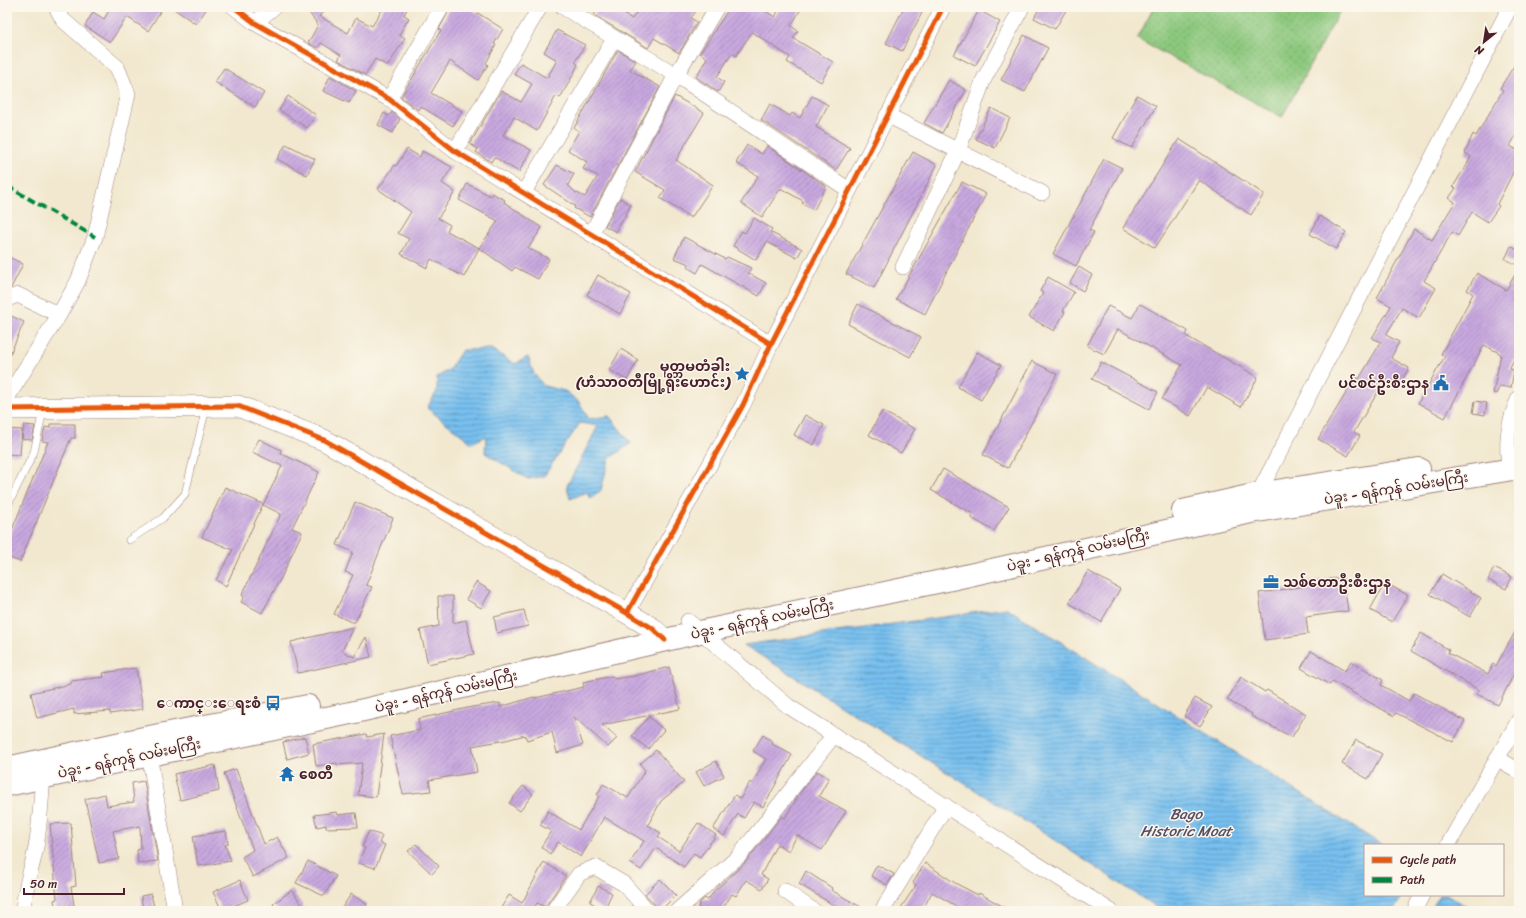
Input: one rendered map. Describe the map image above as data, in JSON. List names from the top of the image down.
{
  "streets": {
    "highway": ["ပဲခူး - ရန်ကုန် လမ်းမကြီး"]
  },
  "water": ["Bago Historic Moat"],
  "places": {
    "place": ["မုတ္တမတံခါး (ဟံသာဝတီမြို့ရိုးဟောင်း)"],
    "public building": ["ပင်စင်ဦးစီးဌာန"],
    "office": ["သစ်တောဦးစီးဌာန"],
    "bus stop": ["ေကာင္းေရႊစံ"],
    "temple": ["စေတီ"]
  },
  "legend": ["Cycle path", "Path"],
  "scale_bar": "50 m",
  "north": "bottom left"
}
